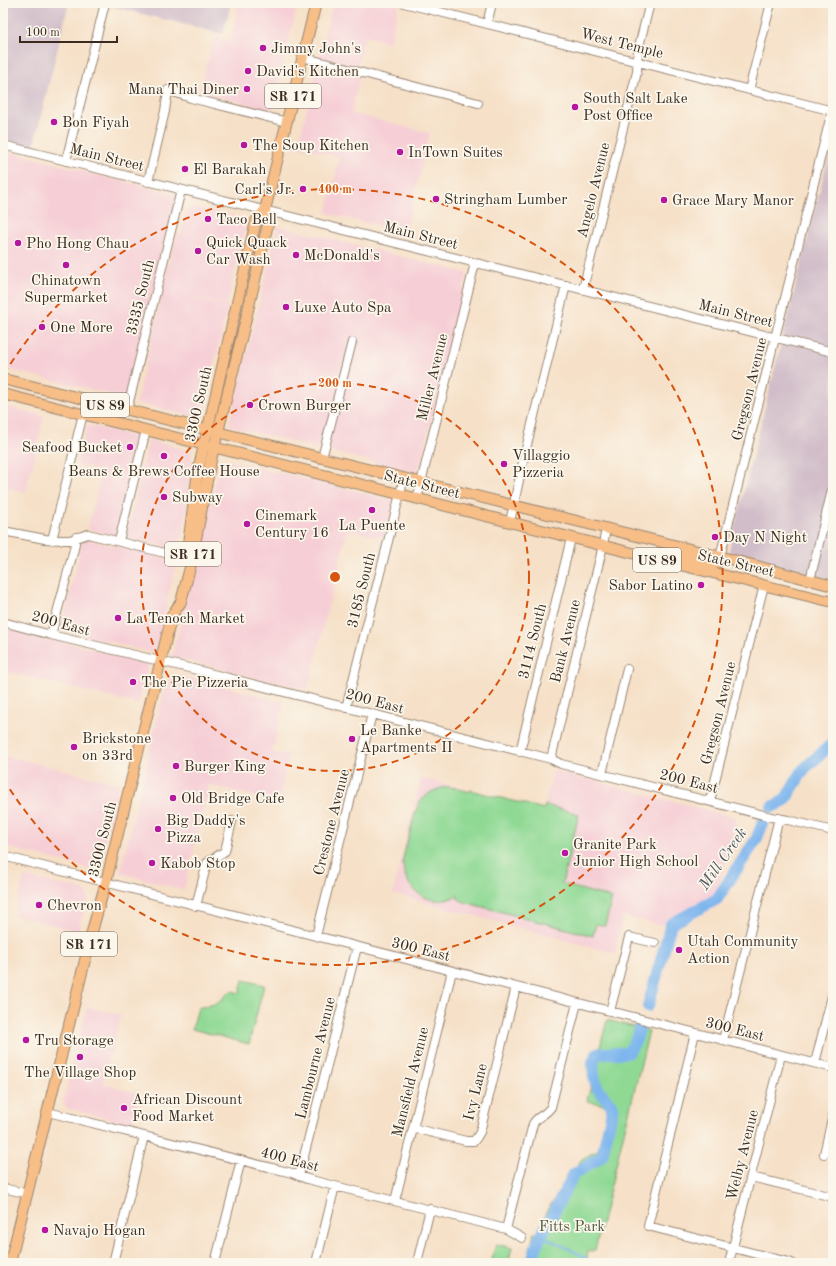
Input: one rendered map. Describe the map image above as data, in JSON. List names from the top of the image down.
{
  "streets": {
    "main road": [
      "SR 171",
      "3300 South",
      "US 89",
      "State Street"
    ],
    "street": [
      "West Temple",
      "Main Street",
      "Angelo Avenue",
      "3335 South",
      "Miller Avenue",
      "Gregson Avenue",
      "3185 South",
      "200 East",
      "3114 South",
      "Bank Avenue",
      "Crestone Avenue",
      "300 East",
      "Lambourne Avenue",
      "Mansfield Avenue",
      "Ivy Lane",
      "Welby Avenue",
      "400 East"
    ]
  },
  "crossings": [
    ["West Temple", "Angelo Avenue"],
    ["West Temple", "Gregson Avenue"],
    ["Main Street", "Angelo Avenue"],
    ["Main Street", "3335 South"],
    ["Main Street", "Miller Avenue"],
    ["Main Street", "Gregson Avenue"],
    ["Main Street", "3300 South"],
    ["3335 South", "State Street"],
    ["Miller Avenue", "State Street"],
    ["Gregson Avenue", "State Street"],
    ["Gregson Avenue", "200 East"],
    ["3300 South", "State Street"],
    ["3300 South", "200 East"],
    ["3300 South", "300 East"],
    ["3300 South", "400 East"],
    ["State Street", "3185 South"],
    ["State Street", "3114 South"],
    ["State Street", "Bank Avenue"],
    ["3185 South", "200 East"],
    ["200 East", "3114 South"],
    ["200 East", "Bank Avenue"],
    ["200 East", "Crestone Avenue"],
    ["Crestone Avenue", "300 East"],
    ["300 East", "Lambourne Avenue"],
    ["300 East", "Mansfield Avenue"],
    ["300 East", "Ivy Lane"],
    ["300 East", "Welby Avenue"],
    ["Lambourne Avenue", "400 East"],
    ["Mansfield Avenue", "Ivy Lane"],
    ["Mansfield Avenue", "400 East"]
  ],
  "water": ["Mill Creek"],
  "parks": ["Fitts Park"],
  "places": [
    "Jimmy John's",
    "David's Kitchen",
    "Mana Thai Diner",
    "South Salt Lake Post Office",
    "Bon Fiyah",
    "The Soup Kitchen",
    "InTown Suites",
    "El Barakah",
    "Carl's Jr.",
    "Stringham Lumber",
    "Grace Mary Manor",
    "Taco Bell",
    "Pho Hong Chau",
    "Quick Quack Car Wash",
    "McDonald's",
    "Chinatown Supermarket",
    "Luxe Auto Spa",
    "One More",
    "Crown Burger",
    "Seafood Bucket",
    "Beans & Brews Coffee House",
    "Villaggio Pizzeria",
    "Subway",
    "La Puente",
    "Cinemark Century 16",
    "Day N Night",
    "Sabor Latino",
    "La Tenoch Market",
    "The Pie Pizzeria",
    "Le Banke Apartments II",
    "Brickstone on 33rd",
    "Burger King",
    "Old Bridge Cafe",
    "Big Daddy's Pizza",
    "Granite Park Junior High School",
    "Kabob Stop",
    "Chevron",
    "Utah Community Action",
    "Tru Storage",
    "The Village Shop",
    "African Discount Food Market",
    "Navajo Hogan"
  ],
  "scale_bar": "100 m",
  "rings": ["400 m", "200 m"]
}
